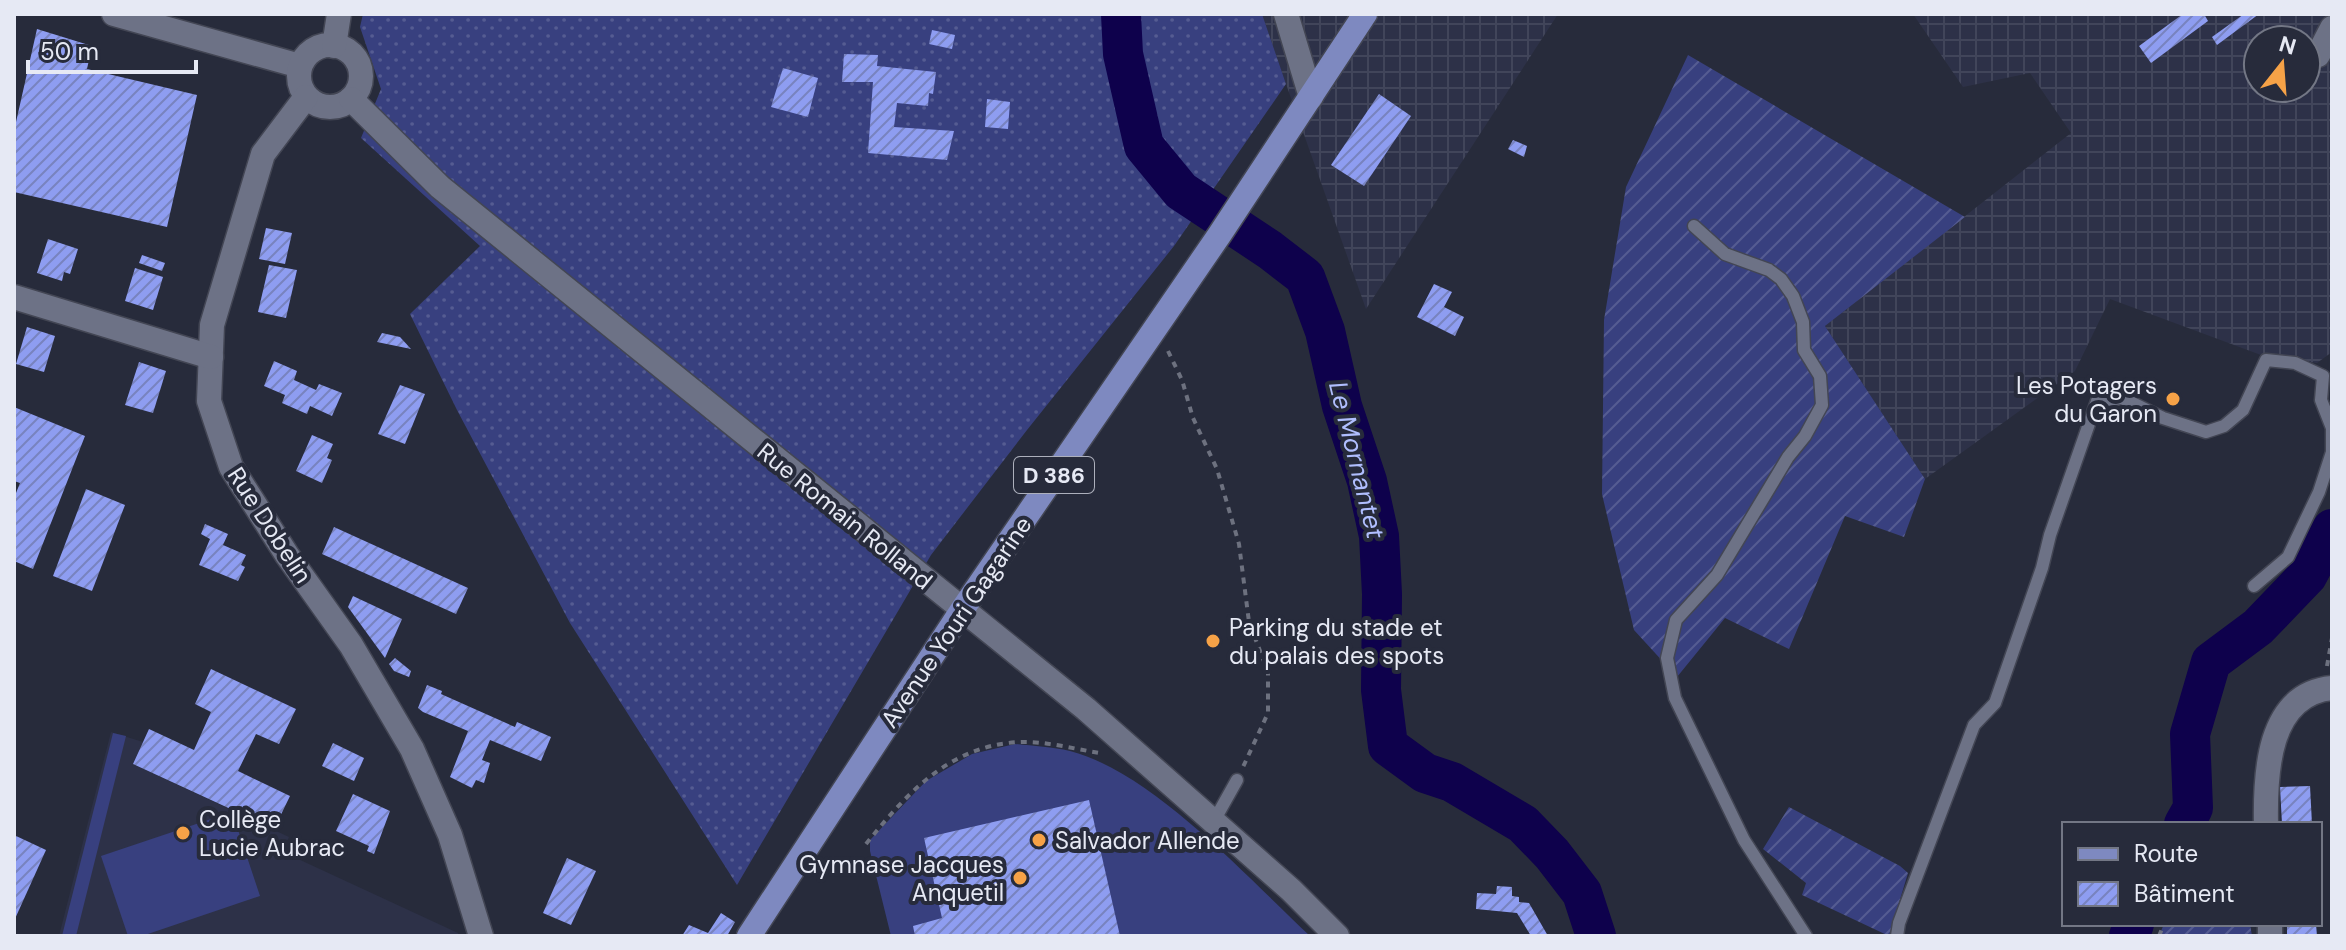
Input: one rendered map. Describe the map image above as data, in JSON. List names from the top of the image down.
{
  "streets": {
    "main road": ["D 386", "Avenue Youri Gagarine"],
    "street": ["Rue Romain Rolland", "Rue Dobelin"]
  },
  "crossings": [
    ["D 386", "Avenue Youri Gagarine"],
    ["Rue Romain Rolland", "Rue Dobelin"],
    ["Rue Romain Rolland", "Avenue Youri Gagarine"]
  ],
  "water": ["Le Mornantet"],
  "places": [
    "Les Potagers du Garon",
    "Parking du stade et du palais des spots",
    "Collège Lucie Aubrac",
    "Salvador Allende",
    "Gymnase Jacques Anquetil"
  ],
  "legend": ["Route", "Bâtiment"],
  "scale_bar": "50 m",
  "north": "top"
}
